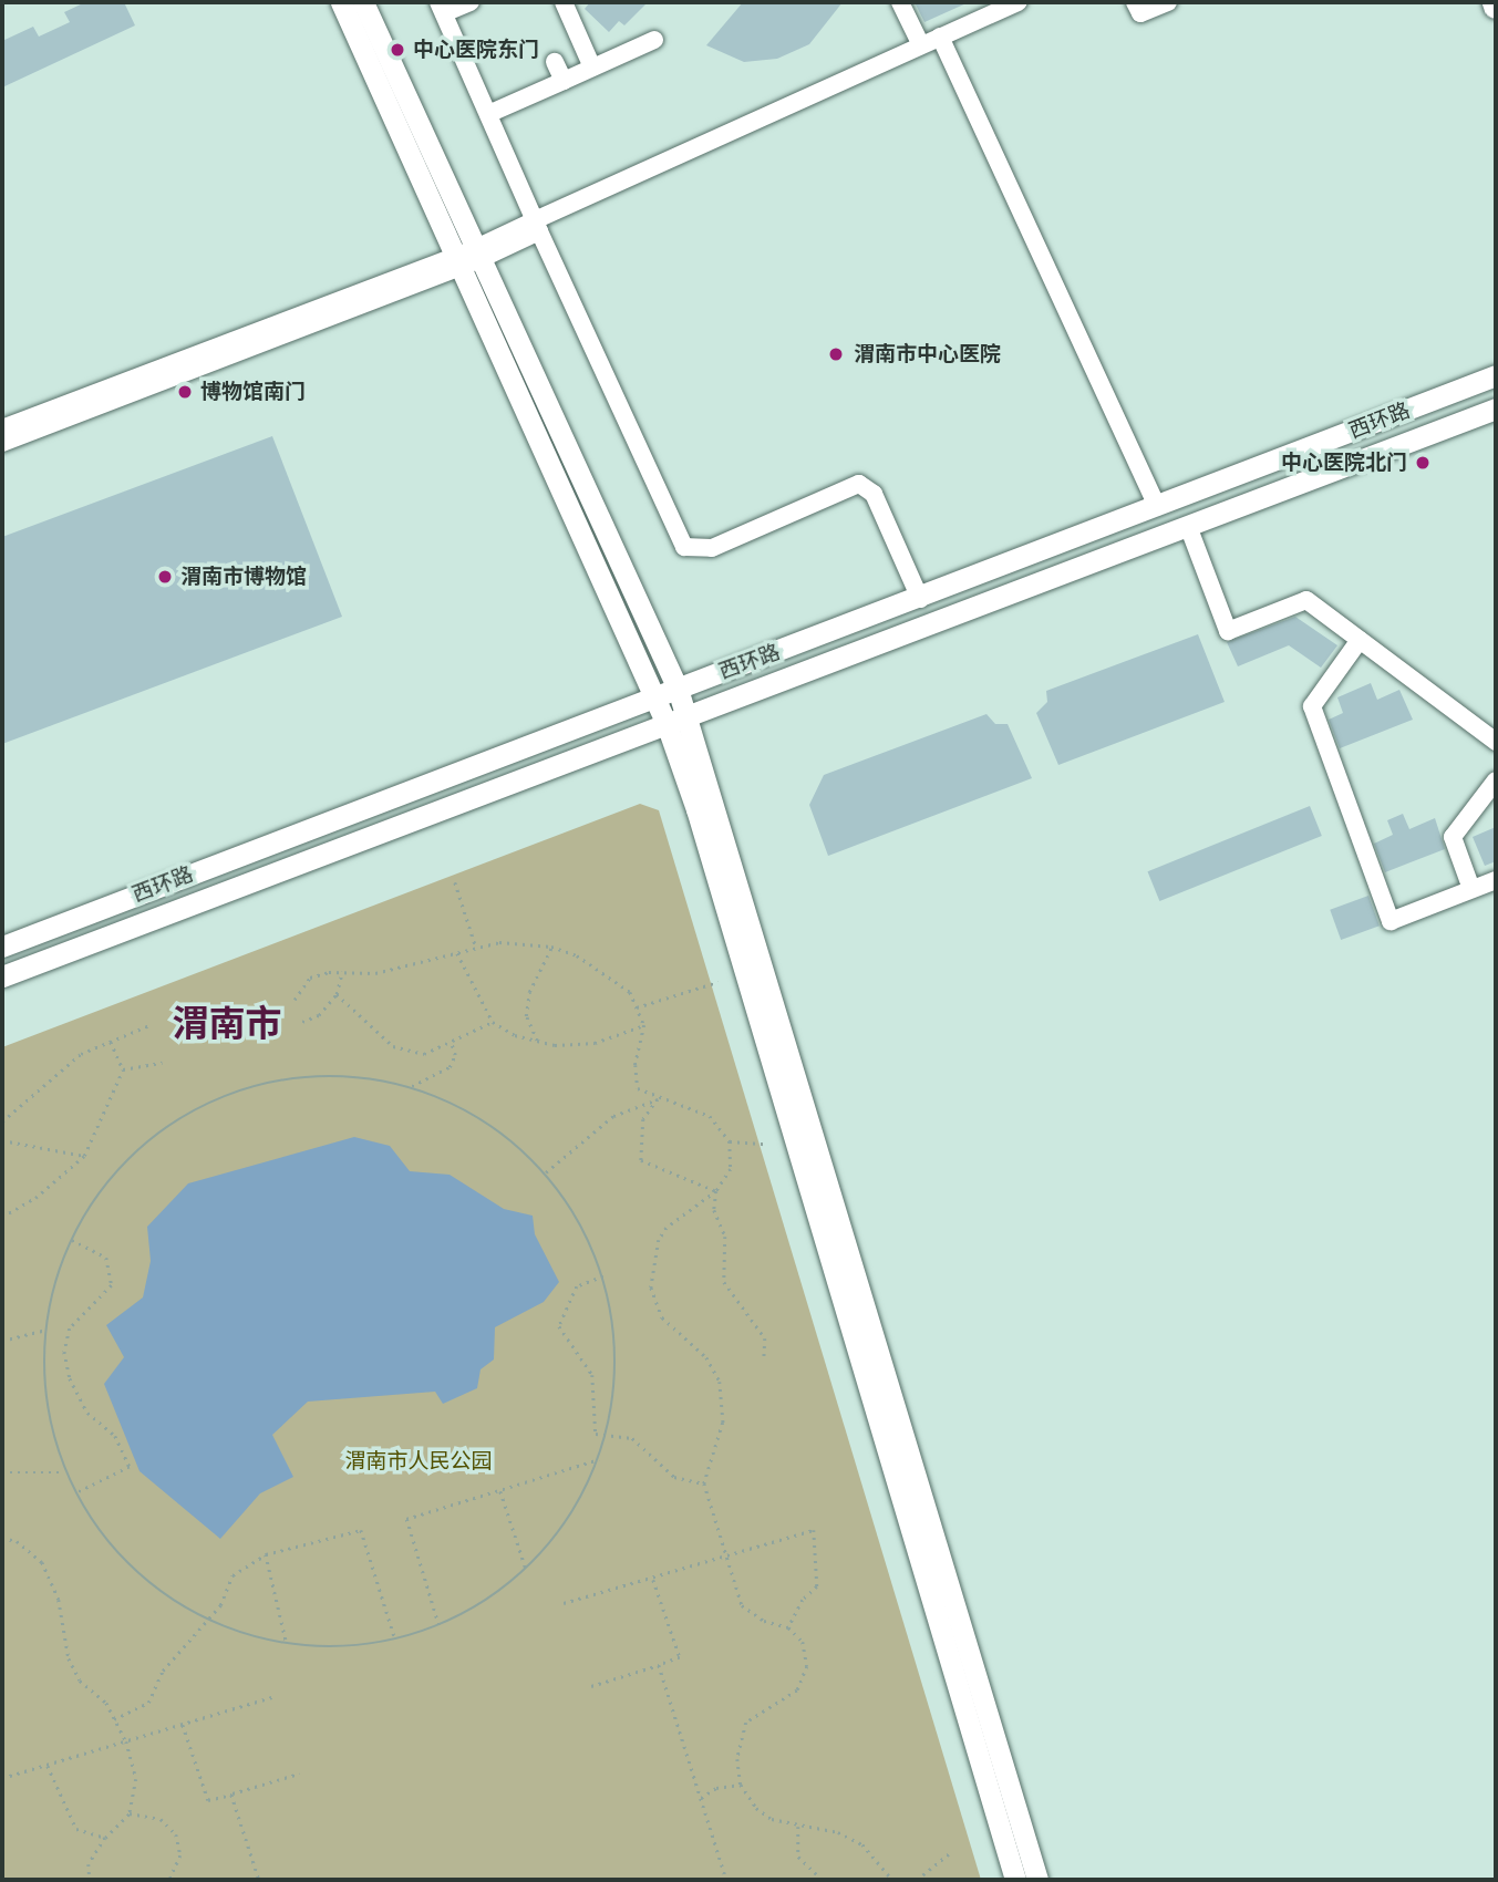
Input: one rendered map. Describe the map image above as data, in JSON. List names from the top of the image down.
{
  "streets": {
    "main road": ["西环路"]
  },
  "districts": ["渭南市"],
  "parks": ["渭南市人民公园"],
  "places": [
    "中心医院东门",
    "渭南市中心医院",
    "博物馆南门",
    "中心医院北门",
    "渭南市博物馆"
  ]
}
